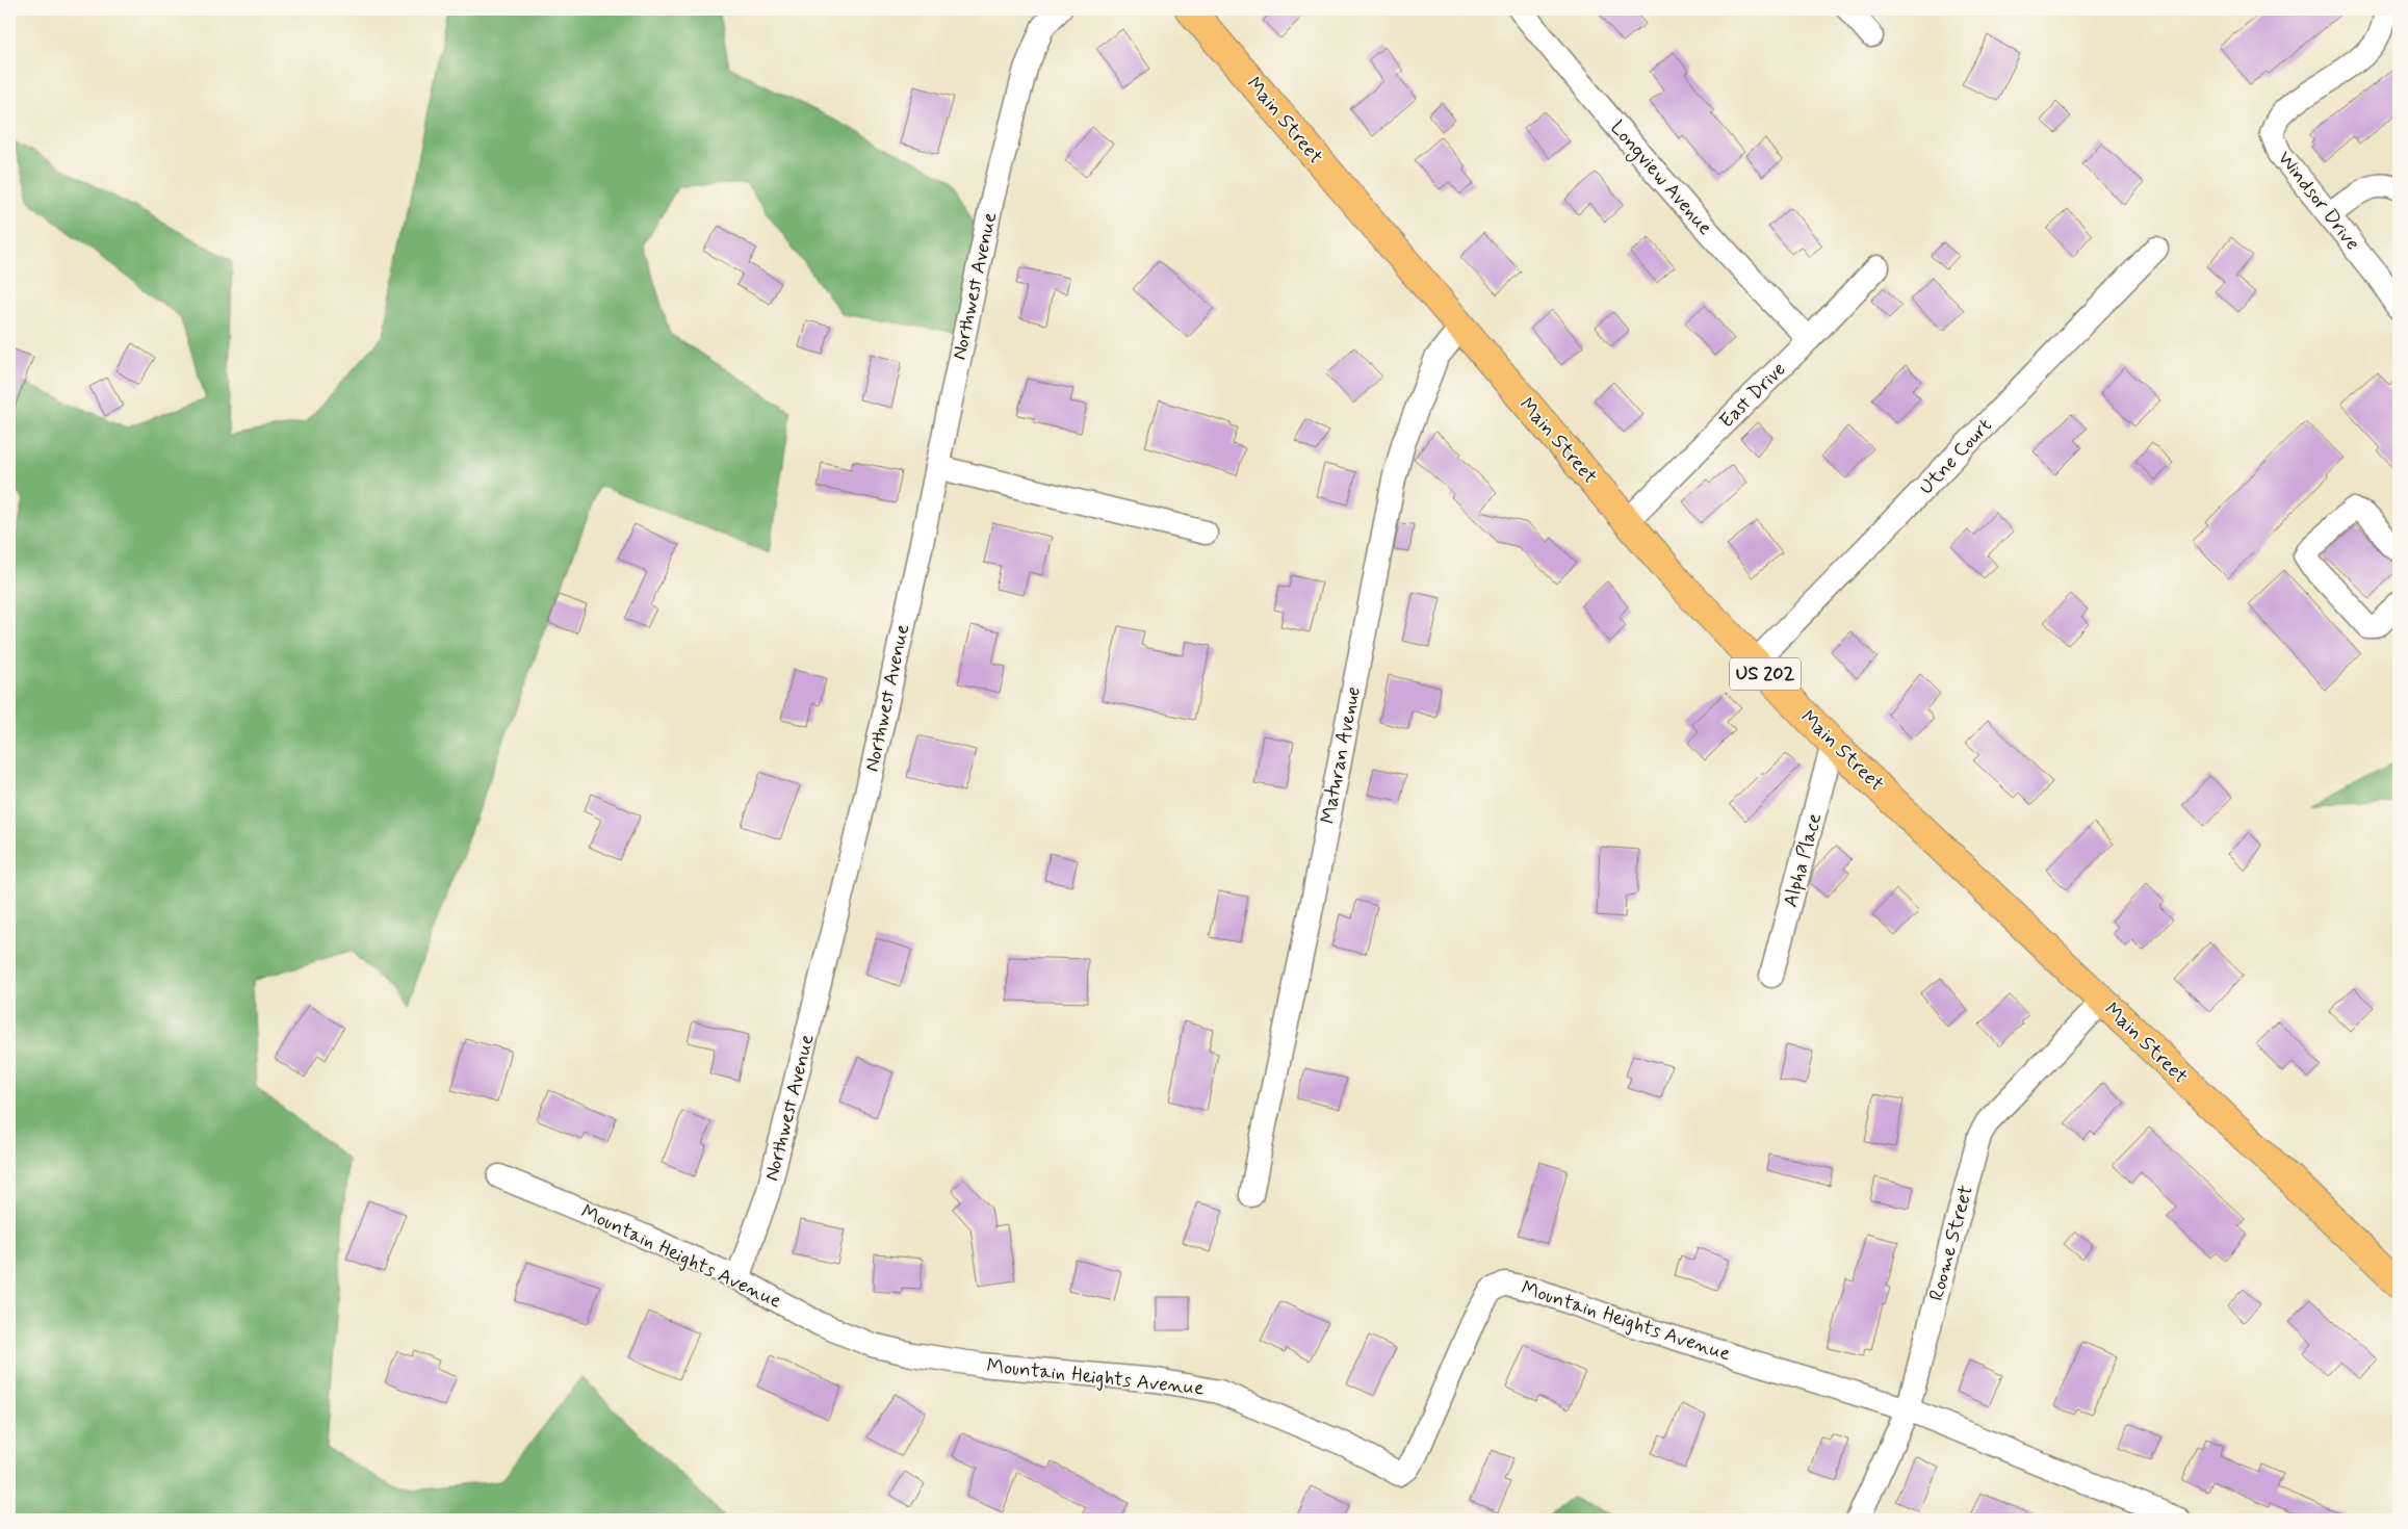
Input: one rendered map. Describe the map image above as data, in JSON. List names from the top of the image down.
{
  "streets": {
    "main road": ["Main Street", "US 202"],
    "street": [
      "Longview Avenue",
      "Windsor Drive",
      "Northwest Avenue",
      "East Drive",
      "Utne Court",
      "Maturan Avenue",
      "Alpha Place",
      "Roome Street",
      "Mountain Heights Avenue"
    ]
  },
  "crossings": [
    ["Main Street", "East Drive"],
    ["Main Street", "Utne Court"],
    ["Main Street", "Maturan Avenue"],
    ["Main Street", "Alpha Place"],
    ["Main Street", "Roome Street"],
    ["Longview Avenue", "East Drive"],
    ["Northwest Avenue", "Mountain Heights Avenue"],
    ["Roome Street", "Mountain Heights Avenue"]
  ]
}
